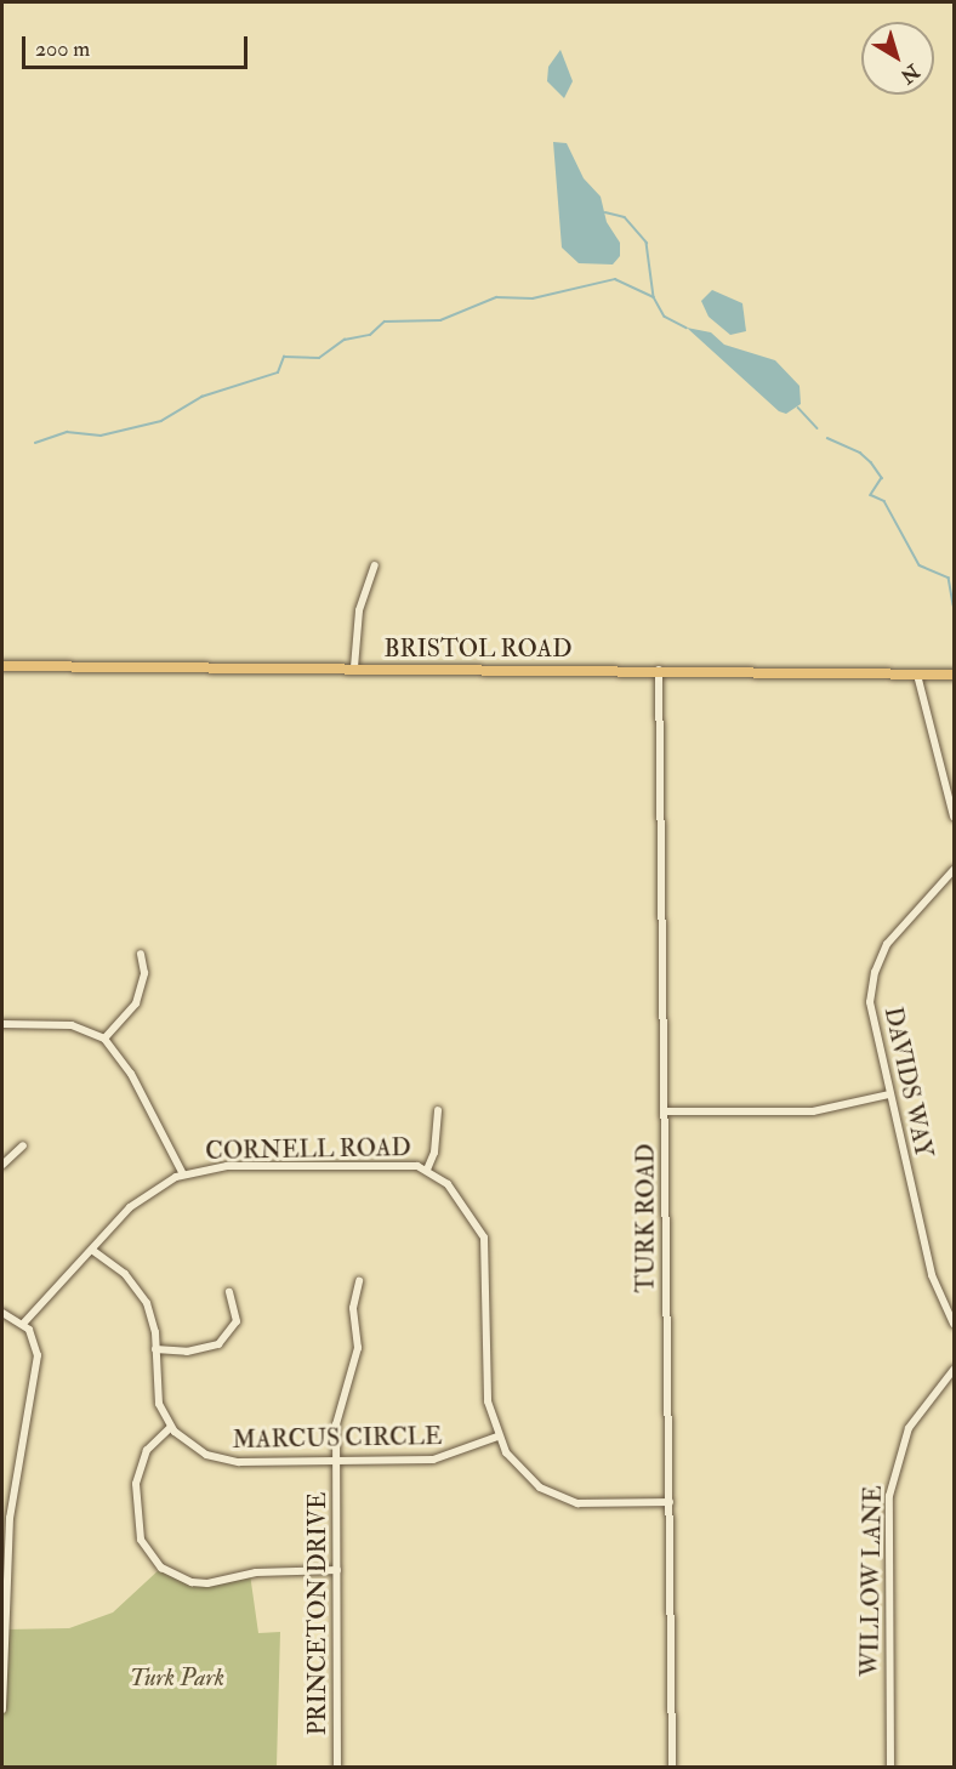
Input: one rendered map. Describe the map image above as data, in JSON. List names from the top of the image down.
{
  "streets": {
    "main road": ["BRISTOL ROAD"],
    "street": [
      "DAVIDS WAY",
      "CORNELL ROAD",
      "TURK ROAD",
      "MARCUS CIRCLE",
      "WILLOW LANE",
      "PRINCETON DRIVE"
    ]
  },
  "crossings": [
    ["BRISTOL ROAD", "TURK ROAD"],
    ["CORNELL ROAD", "TURK ROAD"],
    ["CORNELL ROAD", "MARCUS CIRCLE"],
    ["MARCUS CIRCLE", "PRINCETON DRIVE"]
  ],
  "parks": ["Turk Park"],
  "scale_bar": "200 m",
  "north": "bottom right"
}
